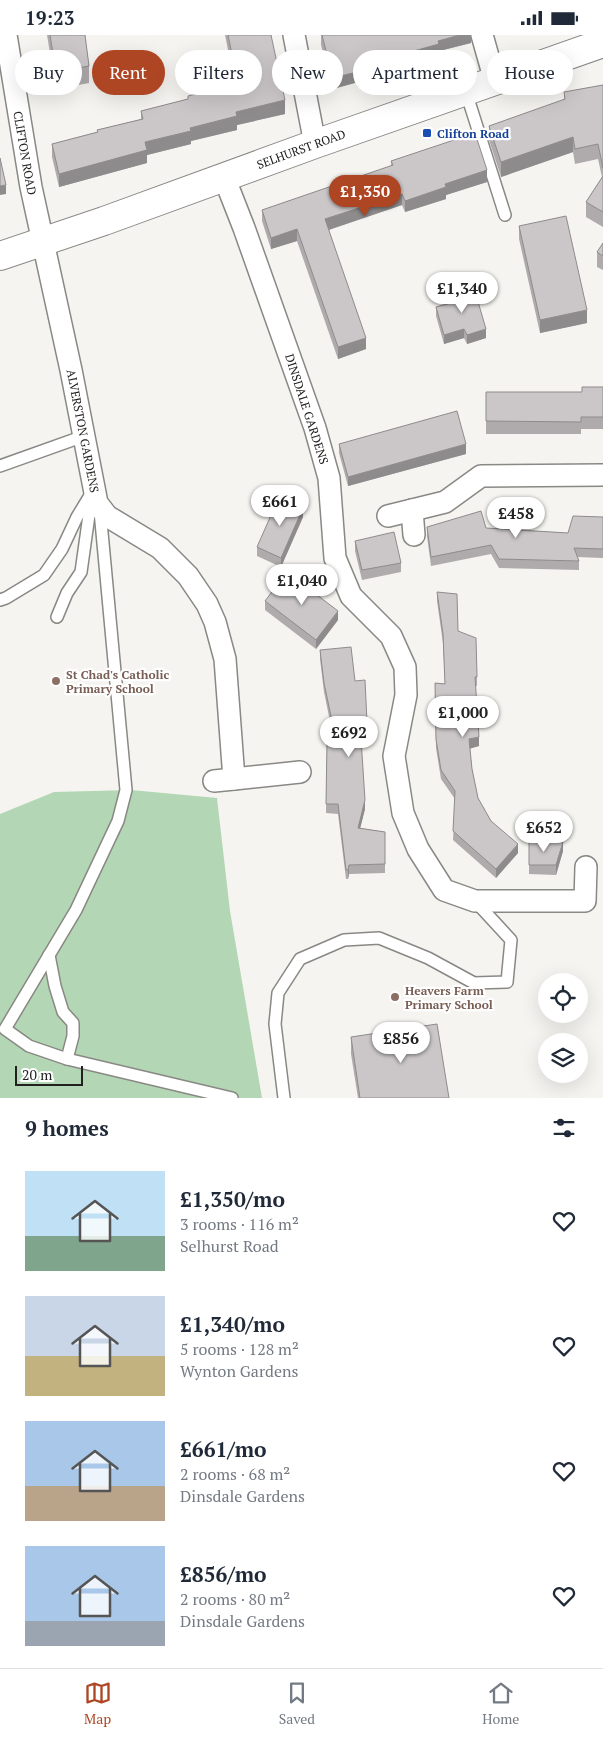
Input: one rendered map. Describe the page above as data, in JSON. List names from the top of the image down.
{
  "streets": {
    "main road": ["SELHURST ROAD"],
    "street": ["CLIFTON ROAD", "DINSDALE GARDENS", "ALVERSTON GARDENS"]
  },
  "crossings": [
    ["SELHURST ROAD", "CLIFTON ROAD"],
    ["SELHURST ROAD", "DINSDALE GARDENS"],
    ["SELHURST ROAD", "ALVERSTON GARDENS"],
    ["CLIFTON ROAD", "ALVERSTON GARDENS"]
  ],
  "places": {
    "transit": ["Clifton Road"],
    "other": ["St Chad's Catholic Primary School", "Heavers Farm Primary School"]
  },
  "scale_bar": "20 m",
  "page": {
    "status": "19:23",
    "chip": [
      "Buy",
      "Rent",
      "Filters",
      "New",
      "Apartment",
      "House"
    ],
    "price": [
      "£1,350",
      "£1,340",
      "£661",
      "£458",
      "£1,040",
      "£1,000",
      "£692",
      "£652",
      "£856"
    ],
    "scale": "20 m",
    "heading": "9 homes",
    "list": [
      {
        "name": "£1,350/mo",
        "note": "3 rooms · 116 m² · Selhurst Road"
      },
      {
        "name": "£1,340/mo",
        "note": "5 rooms · 128 m² · Wynton Gardens"
      },
      {
        "name": "£661/mo",
        "note": "2 rooms · 68 m² · Dinsdale Gardens"
      },
      {
        "name": "£856/mo",
        "note": "2 rooms · 80 m² · Dinsdale Gardens"
      }
    ],
    "tabs": ["Map", "Saved", "Home"]
  }
}
